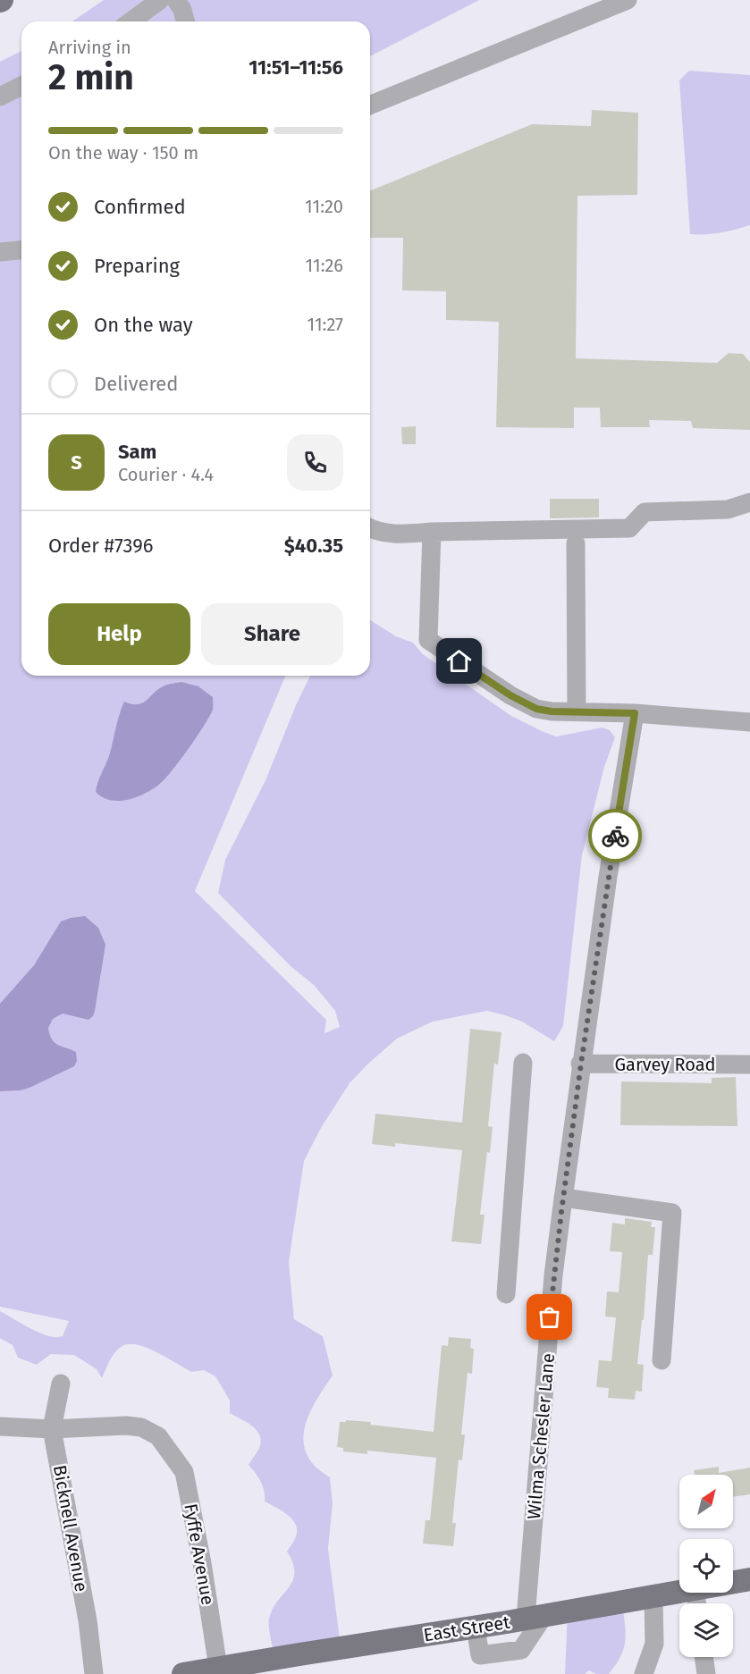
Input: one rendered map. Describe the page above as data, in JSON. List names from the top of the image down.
{
  "streets": {
    "main road": ["East Street"],
    "street": [
      "Garvey Road",
      "Wilma Schesler Lane",
      "Bicknell Avenue",
      "Fyffe Avenue"
    ]
  },
  "crossings": [
    ["Garvey Road", "Wilma Schesler Lane"],
    ["Wilma Schesler Lane", "East Street"],
    ["Bicknell Avenue", "Fyffe Avenue"],
    ["Fyffe Avenue", "East Street"]
  ],
  "north": "top right",
  "page": {
    "heading": ["2 min", "Arriving in", "11:51–11:56"],
    "panel": [
      "Sam",
      "Courier · 4.4",
      "Order #7396",
      "$40.35"
    ],
    "bar": "On the way · 150 m",
    "list": [
      ["Confirmed", "11:20"],
      ["Preparing", "11:26"],
      ["On the way", "11:27"],
      "Delivered"
    ],
    "round": "S",
    "buttons": ["Help", "Share"]
  }
}
